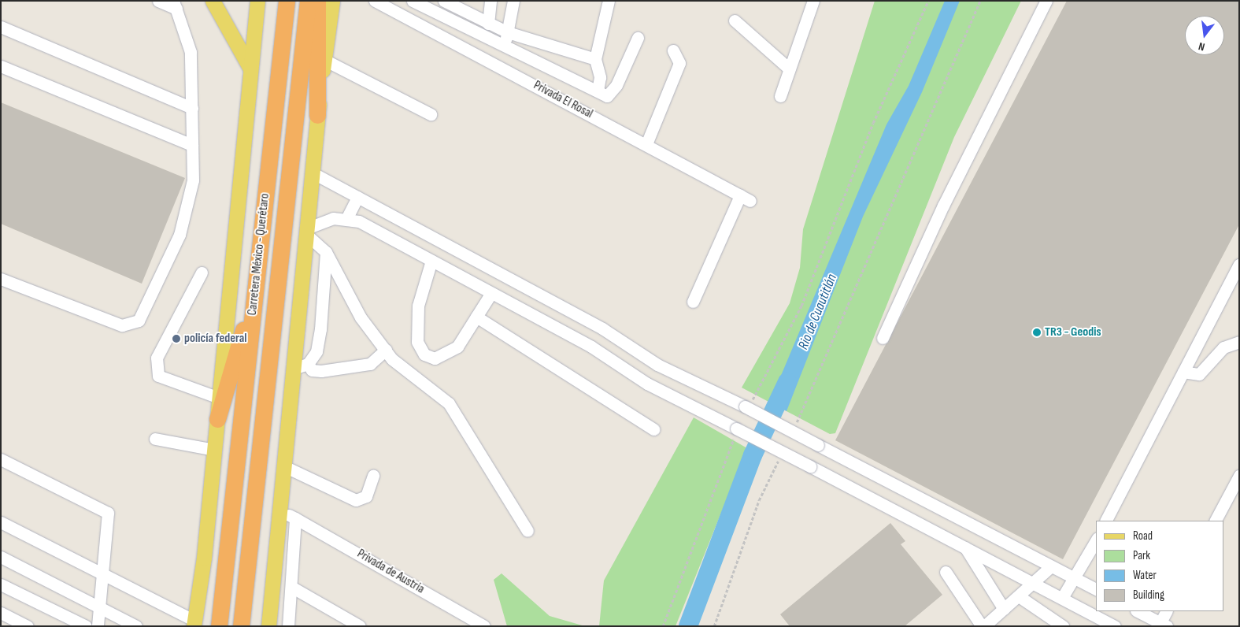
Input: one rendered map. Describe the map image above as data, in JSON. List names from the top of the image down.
{
  "streets": {
    "highway": ["Carretera México - Querétaro"],
    "street": ["Privada El Rosal", "Privada de Austria"]
  },
  "water": ["Rio de Cuautitlán"],
  "places": ["TR3 - Geodis", "policía federal"],
  "legend": [
    "Road",
    "Park",
    "Water",
    "Building"
  ],
  "north": "bottom"
}
